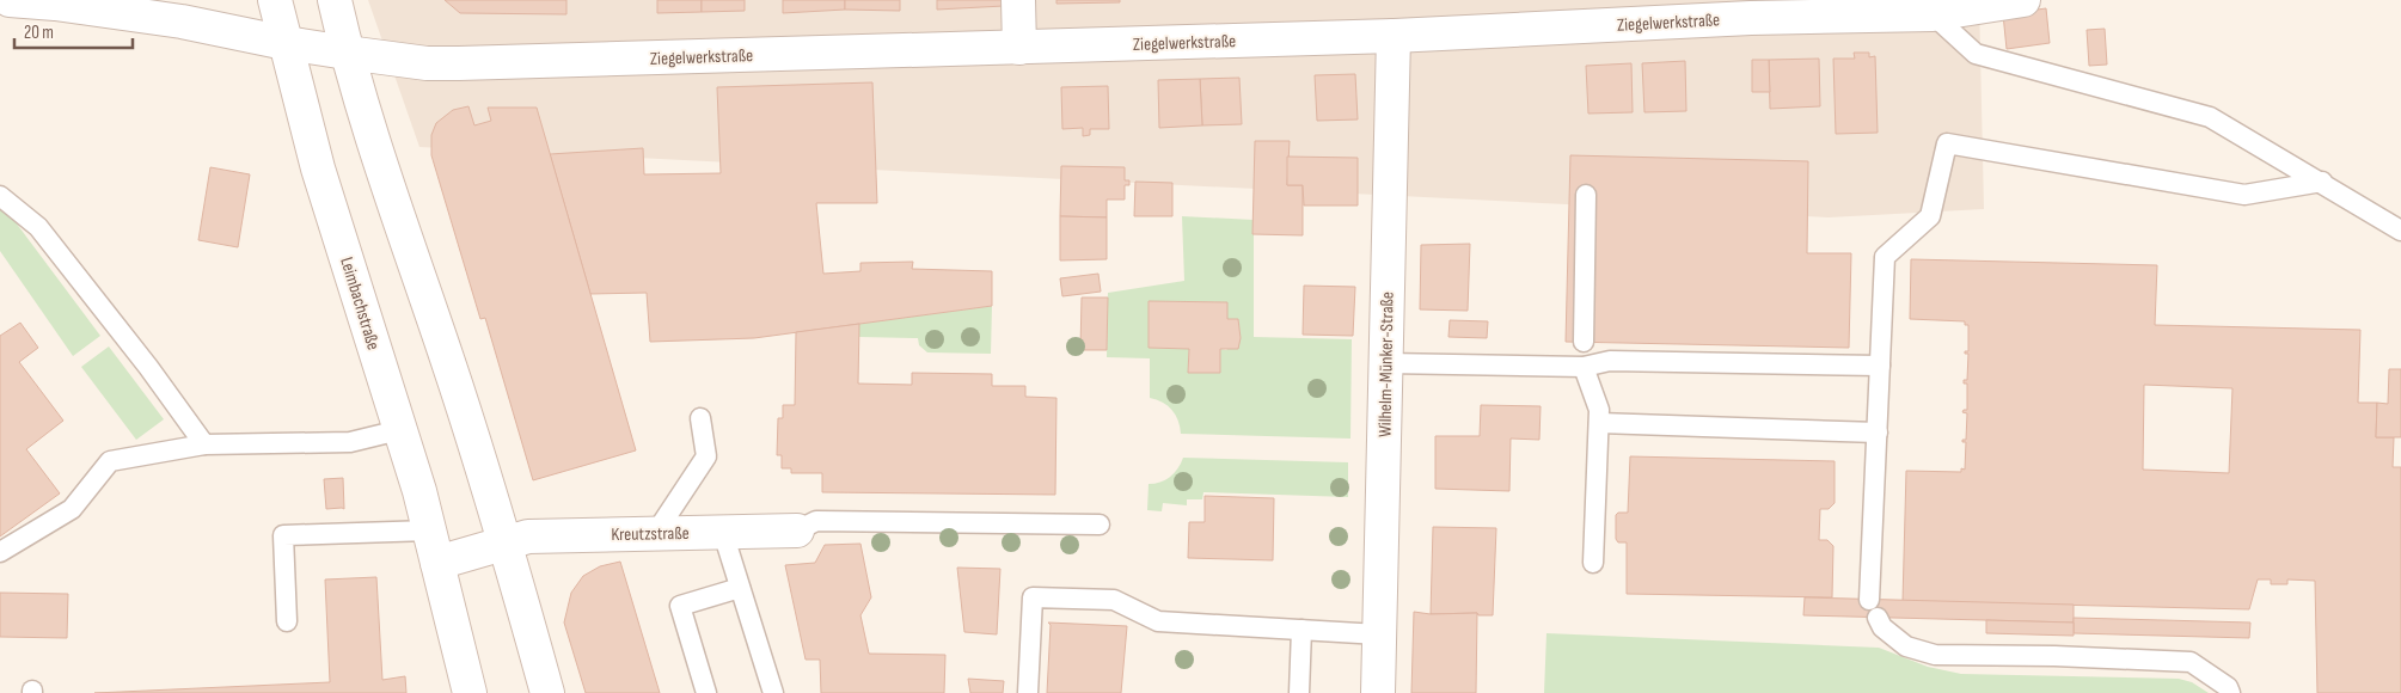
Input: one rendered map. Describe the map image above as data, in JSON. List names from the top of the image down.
{
  "streets": {
    "street": [
      "Ziegelwerkstraße",
      "Leimbachstraße",
      "Wilhelm-Münker-Straße",
      "Kreutzstraße"
    ]
  },
  "crossings": [
    ["Ziegelwerkstraße", "Wilhelm-Münker-Straße"]
  ],
  "scale_bar": "20 m"
}
